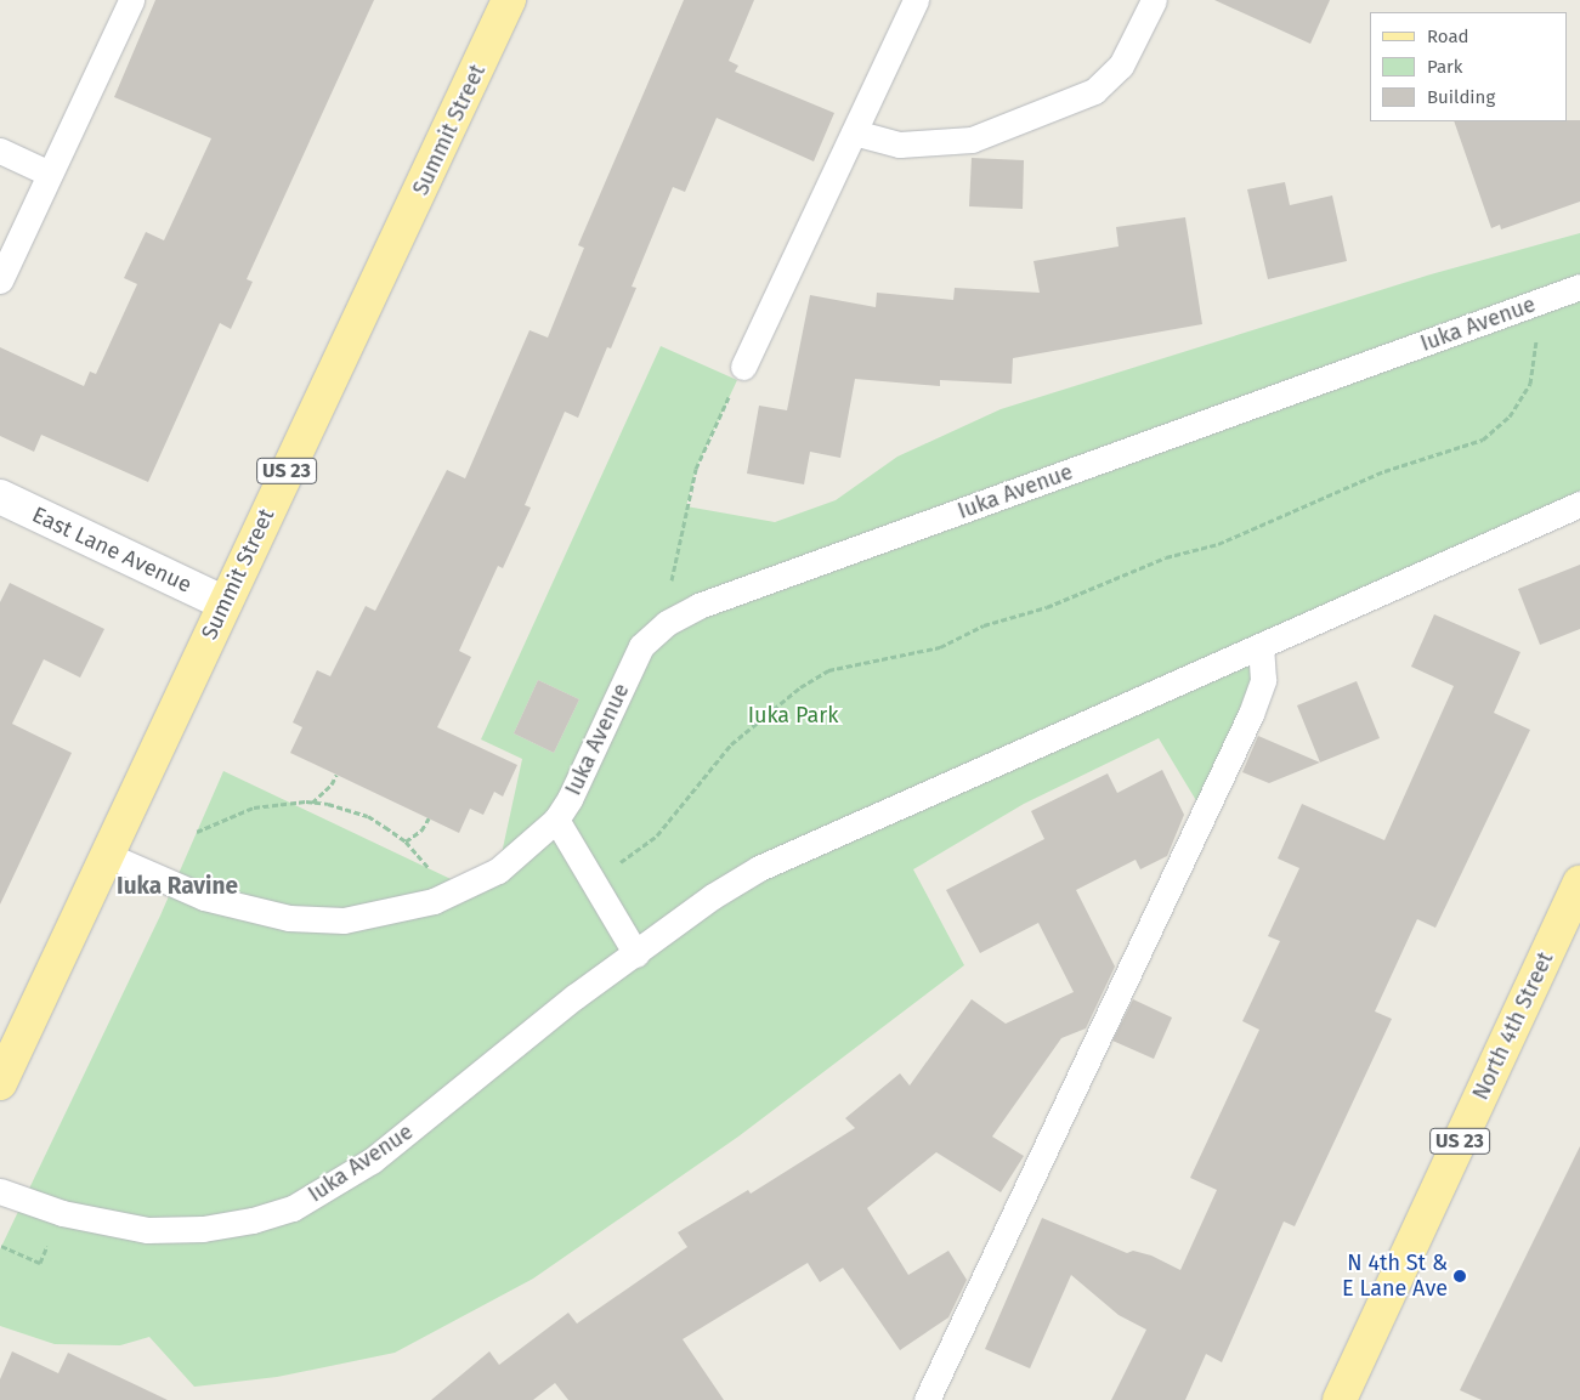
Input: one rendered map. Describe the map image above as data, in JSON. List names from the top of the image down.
{
  "streets": {
    "main road": ["Summit Street", "US 23", "North 4th Street"],
    "street": ["East Lane Avenue"],
    "lane": ["Iuka Avenue"]
  },
  "crossings": [
    ["Summit Street", "Iuka Avenue"],
    ["Summit Street", "East Lane Avenue"]
  ],
  "districts": ["Iuka Ravine"],
  "parks": ["Iuka Park"],
  "places": ["N 4th St & E Lane Ave"],
  "legend": ["Road", "Park", "Building"]
}
